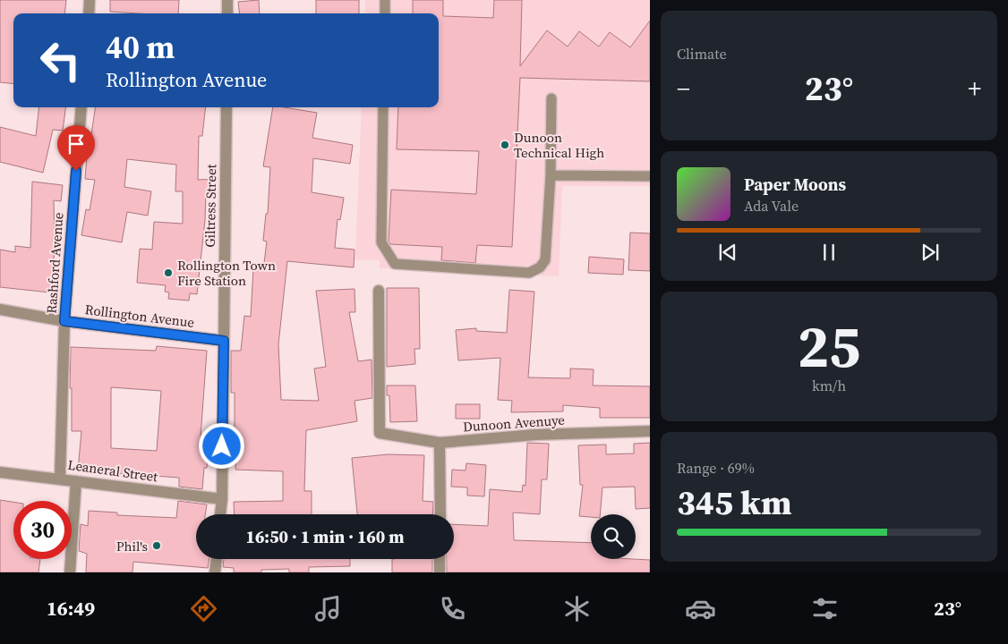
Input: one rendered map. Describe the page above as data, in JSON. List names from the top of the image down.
{
  "streets": {
    "street": [
      "Giltress Street",
      "Rashford Avenue",
      "Rollington Avenue",
      "Dunoon Avenuye",
      "Leaneral Street"
    ]
  },
  "crossings": [
    ["Giltress Street", "Rollington Avenue"],
    ["Giltress Street", "Leaneral Street"],
    ["Rashford Avenue", "Rollington Avenue"],
    ["Rashford Avenue", "Leaneral Street"]
  ],
  "places": ["Dunoon Technical High", "Rollington Town Fire Station", "Phil's"],
  "page": {
    "tile": [
      "Climate",
      ["25", "km/h"],
      ["Range · 69%", "345 km"]
    ],
    "turn": ["40 m", "Rollington Avenue"],
    "heat": ["−", "23°", "+"],
    "song": ["Paper Moons", "Ada Vale"],
    "limit": "30",
    "trip": "16:50 · 1 min · 160 m",
    "tabs": ["16:49", "23°"]
  }
}
